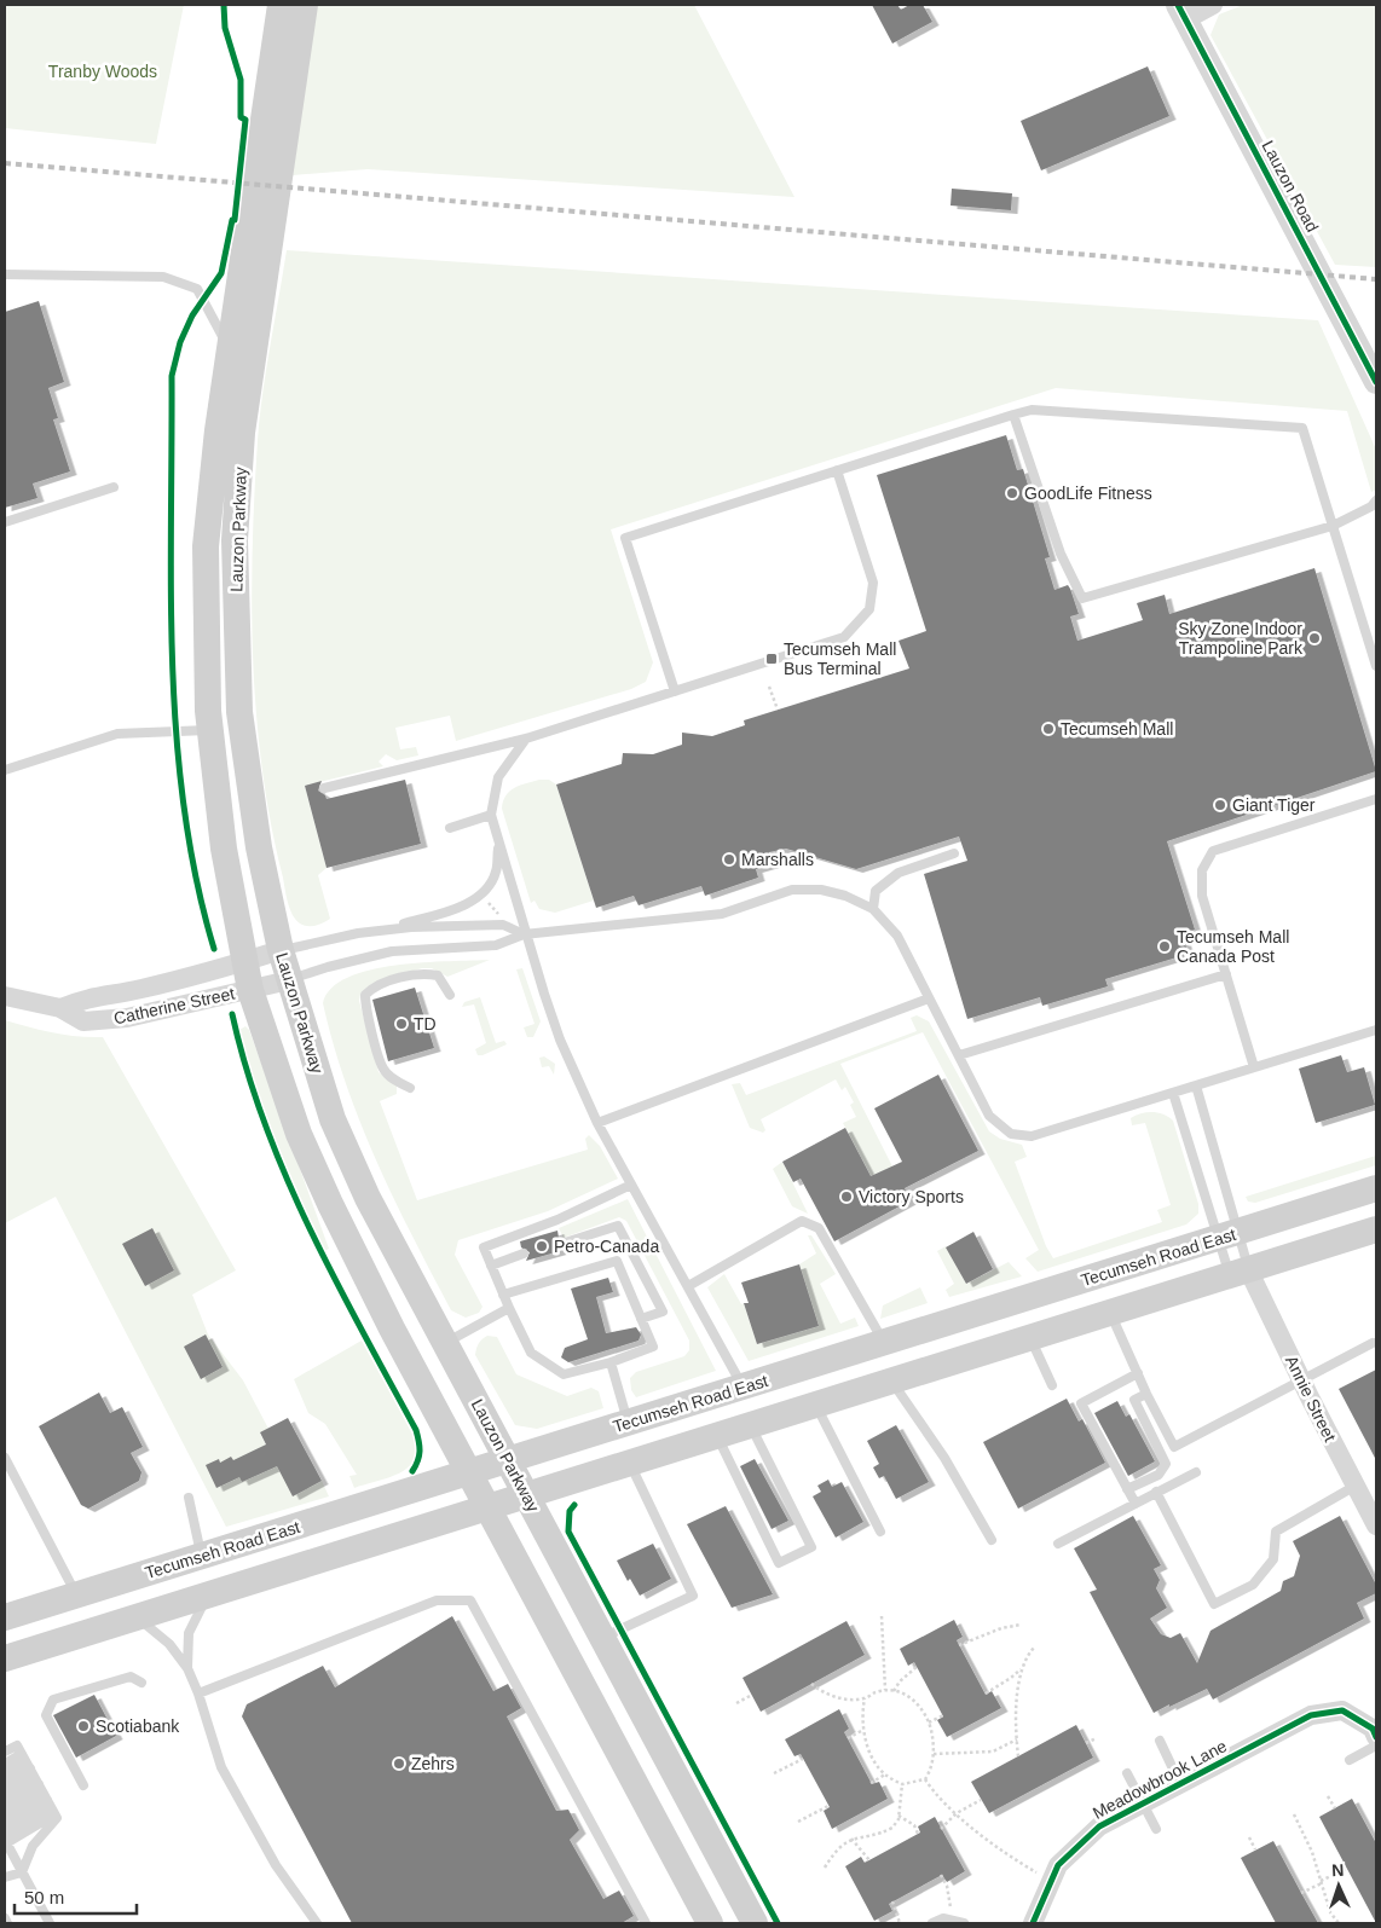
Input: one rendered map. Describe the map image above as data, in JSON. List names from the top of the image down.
{
  "streets": {
    "main road": ["Lauzon Parkway", "Tecumseh Road East"],
    "street": [
      "Lauzon Road",
      "Catherine Street",
      "Annie Street",
      "Meadowbrook Lane"
    ]
  },
  "crossings": [
    ["Lauzon Parkway", "Catherine Street"],
    ["Lauzon Parkway", "Tecumseh Road East"]
  ],
  "parks": ["Tranby Woods"],
  "places": {
    "other": [
      "GoodLife Fitness",
      "Sky Zone Indoor Trampoline Park",
      "Tecumseh Mall",
      "Giant Tiger",
      "Marshalls",
      "Tecumseh Mall Canada Post",
      "TD",
      "Victory Sports",
      "Petro-Canada",
      "Scotiabank",
      "Zehrs"
    ],
    "transit": ["Tecumseh Mall Bus Terminal"]
  },
  "scale_bar": "50 m",
  "north": "top"
}
